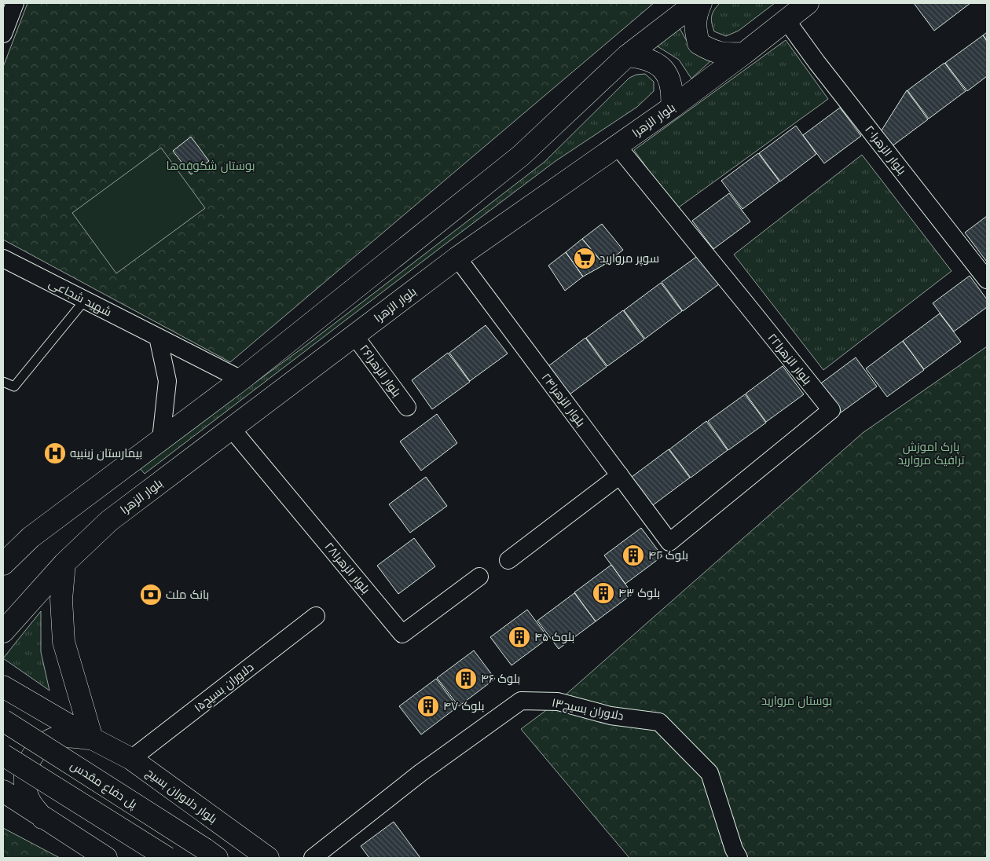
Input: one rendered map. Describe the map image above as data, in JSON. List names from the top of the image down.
{
  "streets": {
    "main road": ["بلوار الزهرا", "پل دفاع مقدس", "بلوار دلاوران بسیج"],
    "street": [
      "بلوار الزهرا۲۰",
      "شهید شجاعی",
      "بلوار الزهرا۲۲",
      "بلوار الزهرا۲۶",
      "بلوار الزهرا۲۴",
      "بلوار الزهرا۲۸",
      "دلاوران بسیج۱۵",
      "دلاوران بسیج۱۳"
    ]
  },
  "crossings": [
    ["بلوار الزهرا", "بلوار الزهرا۲۰"],
    ["بلوار الزهرا", "بلوار الزهرا۲۲"],
    ["بلوار الزهرا", "بلوار الزهرا۲۶"],
    ["بلوار الزهرا", "بلوار الزهرا۲۴"],
    ["بلوار الزهرا", "بلوار الزهرا۲۸"],
    ["بلوار الزهرا۲۲", "بلوار الزهرا۲۴"],
    ["دلاوران بسیج۱۵", "بلوار دلاوران بسیج"]
  ],
  "parks": ["بوستان شکوفه‌ها", "پارک اموزش ترافیک مروارید", "بوستان مروارید"],
  "places": {
    "supermarket": ["سوپر مروارید"],
    "hospital": ["بیمارستان زینبیه"],
    "building": [
      "بلوک ۴۲",
      "بلوک ۴۳",
      "بلوک ۴۵",
      "بلوک ۴۶",
      "بلوک ۴۷"
    ],
    "bank": ["بانک ملت"]
  }
}
